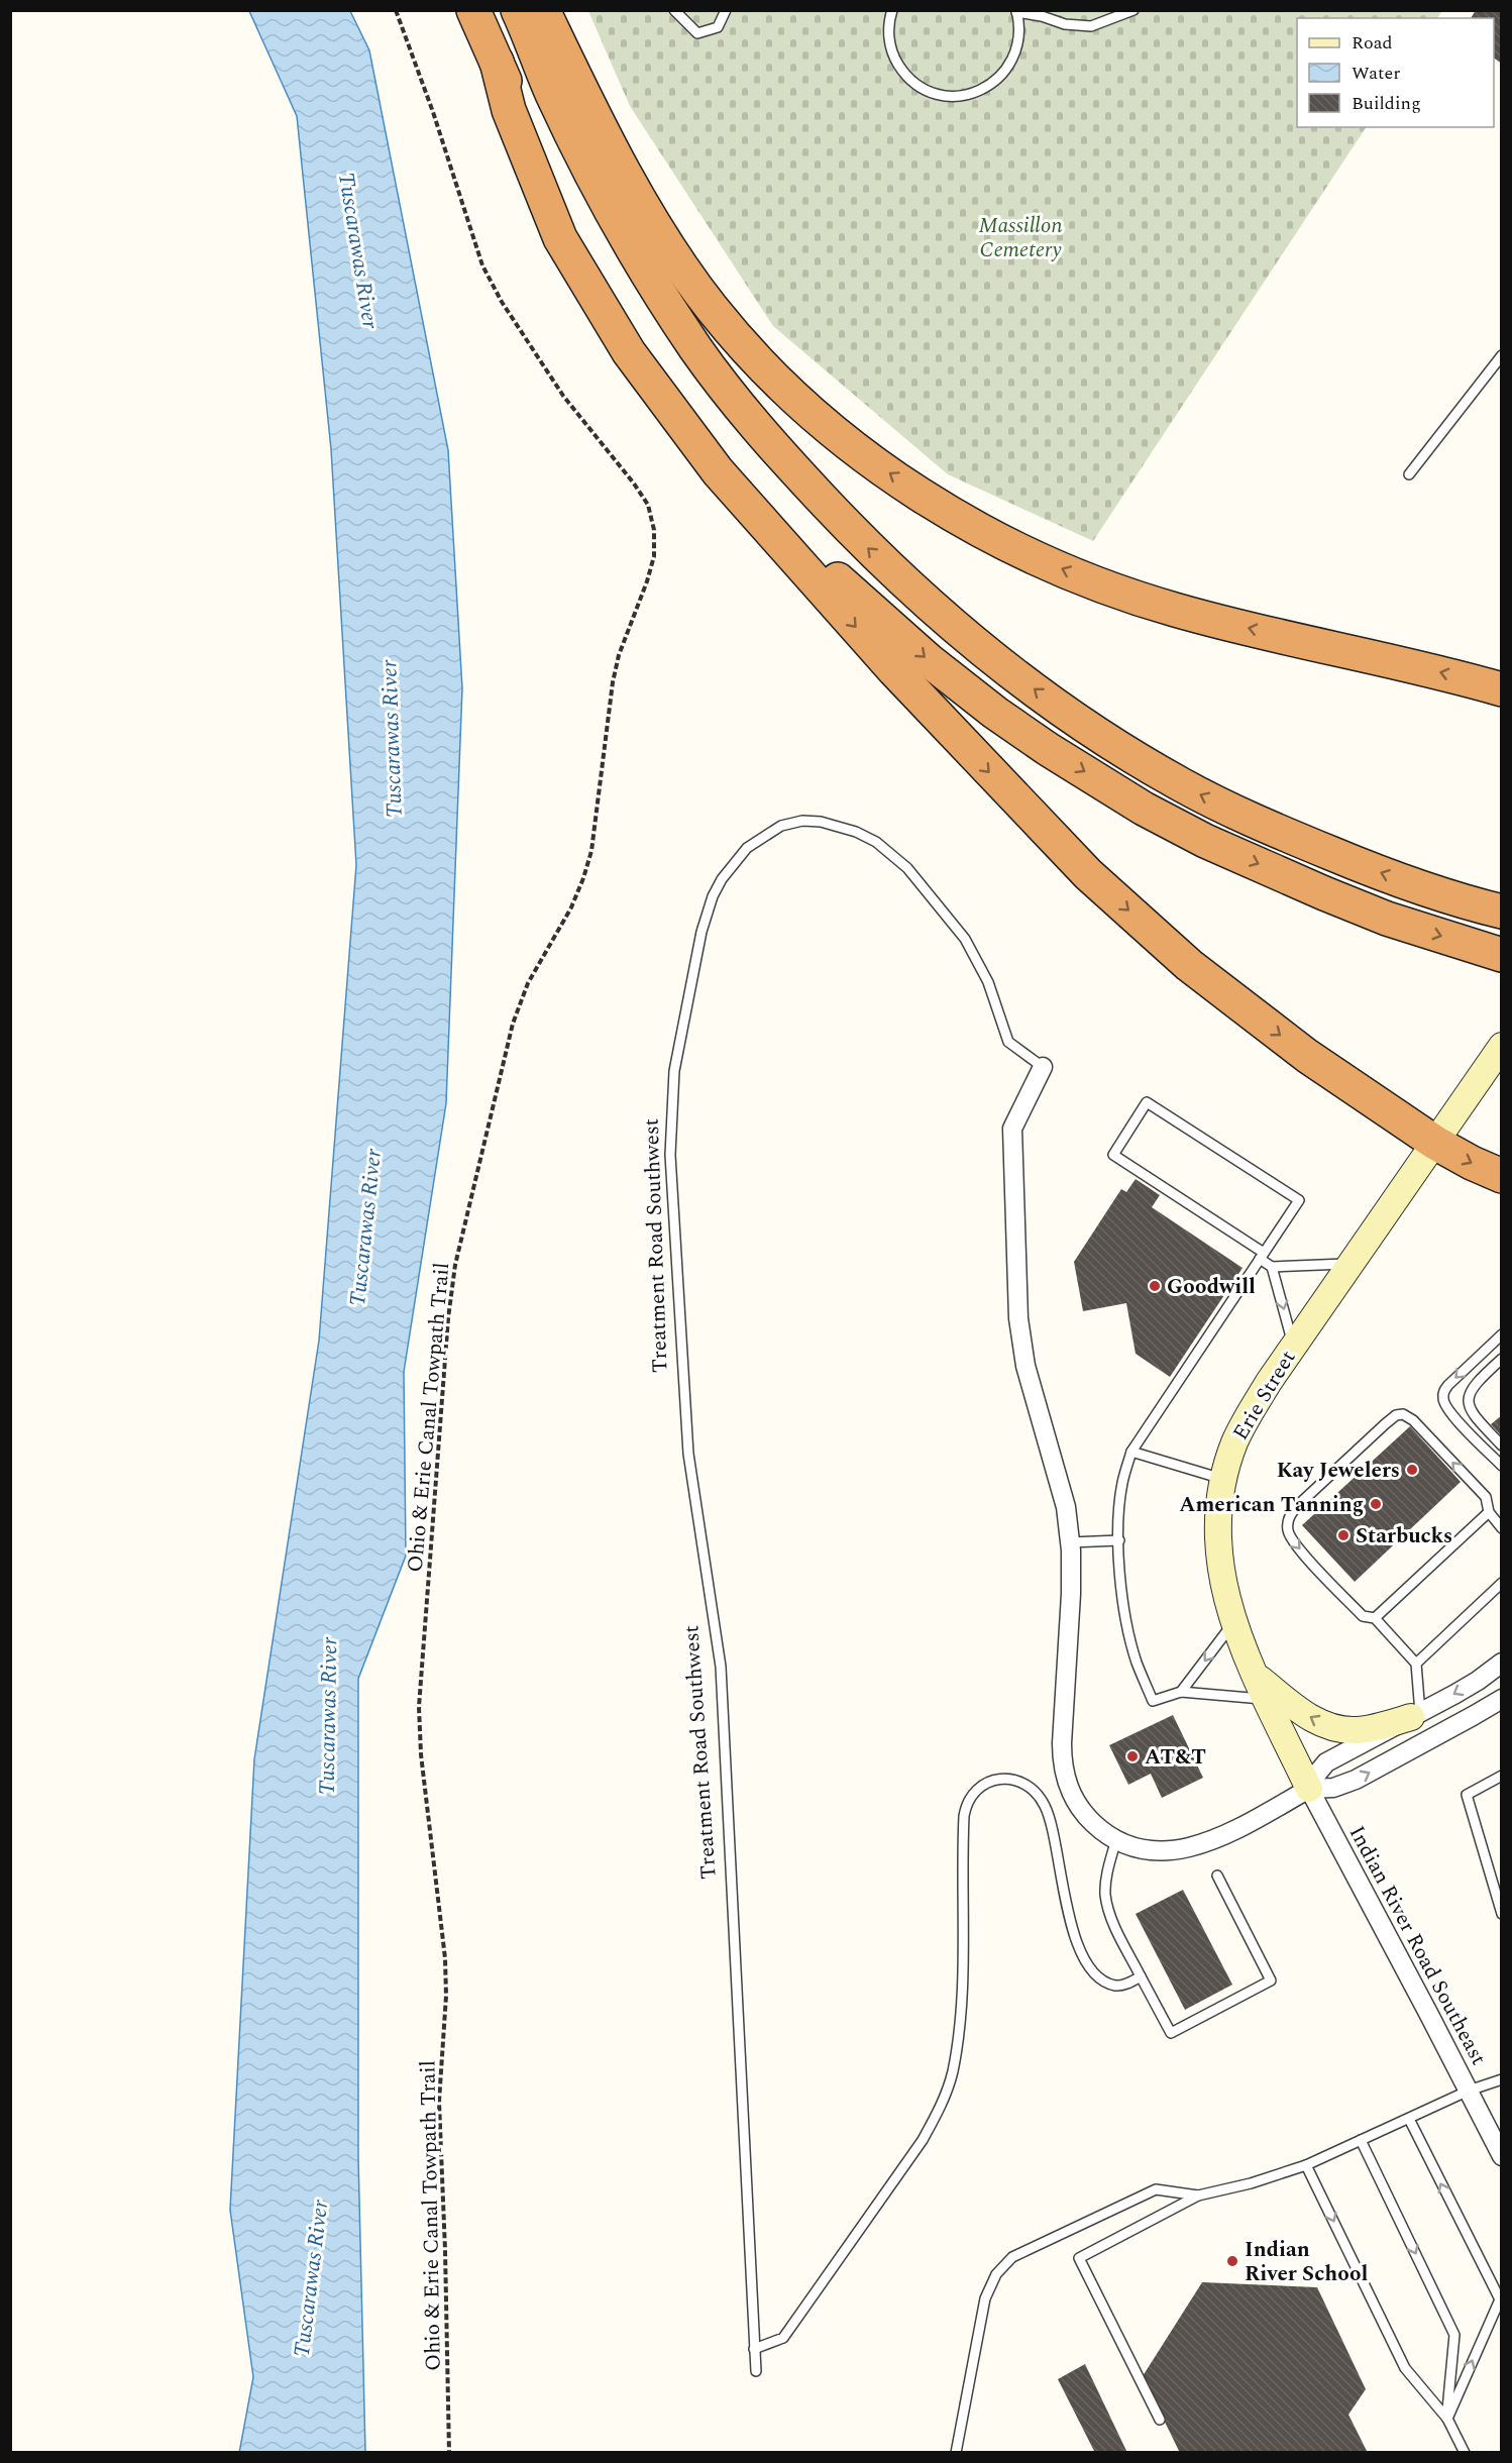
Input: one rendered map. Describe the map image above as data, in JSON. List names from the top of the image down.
{
  "streets": {
    "street": ["Treatment Road Southwest", "Erie Street", "Indian River Road Southeast"],
    "path": ["Ohio & Erie Canal Towpath Trail"]
  },
  "crossings": [
    ["Treatment Road Southwest", "Erie Street"],
    ["Treatment Road Southwest", "Indian River Road Southeast"],
    ["Erie Street", "Indian River Road Southeast"]
  ],
  "water": ["Tuscarawas River"],
  "parks": ["Massillon Cemetery"],
  "places": [
    "Goodwill",
    "Kay Jewelers",
    "American Tanning",
    "Starbucks",
    "AT&T",
    "Indian River School"
  ],
  "legend": ["Road", "Water", "Building"]
}
